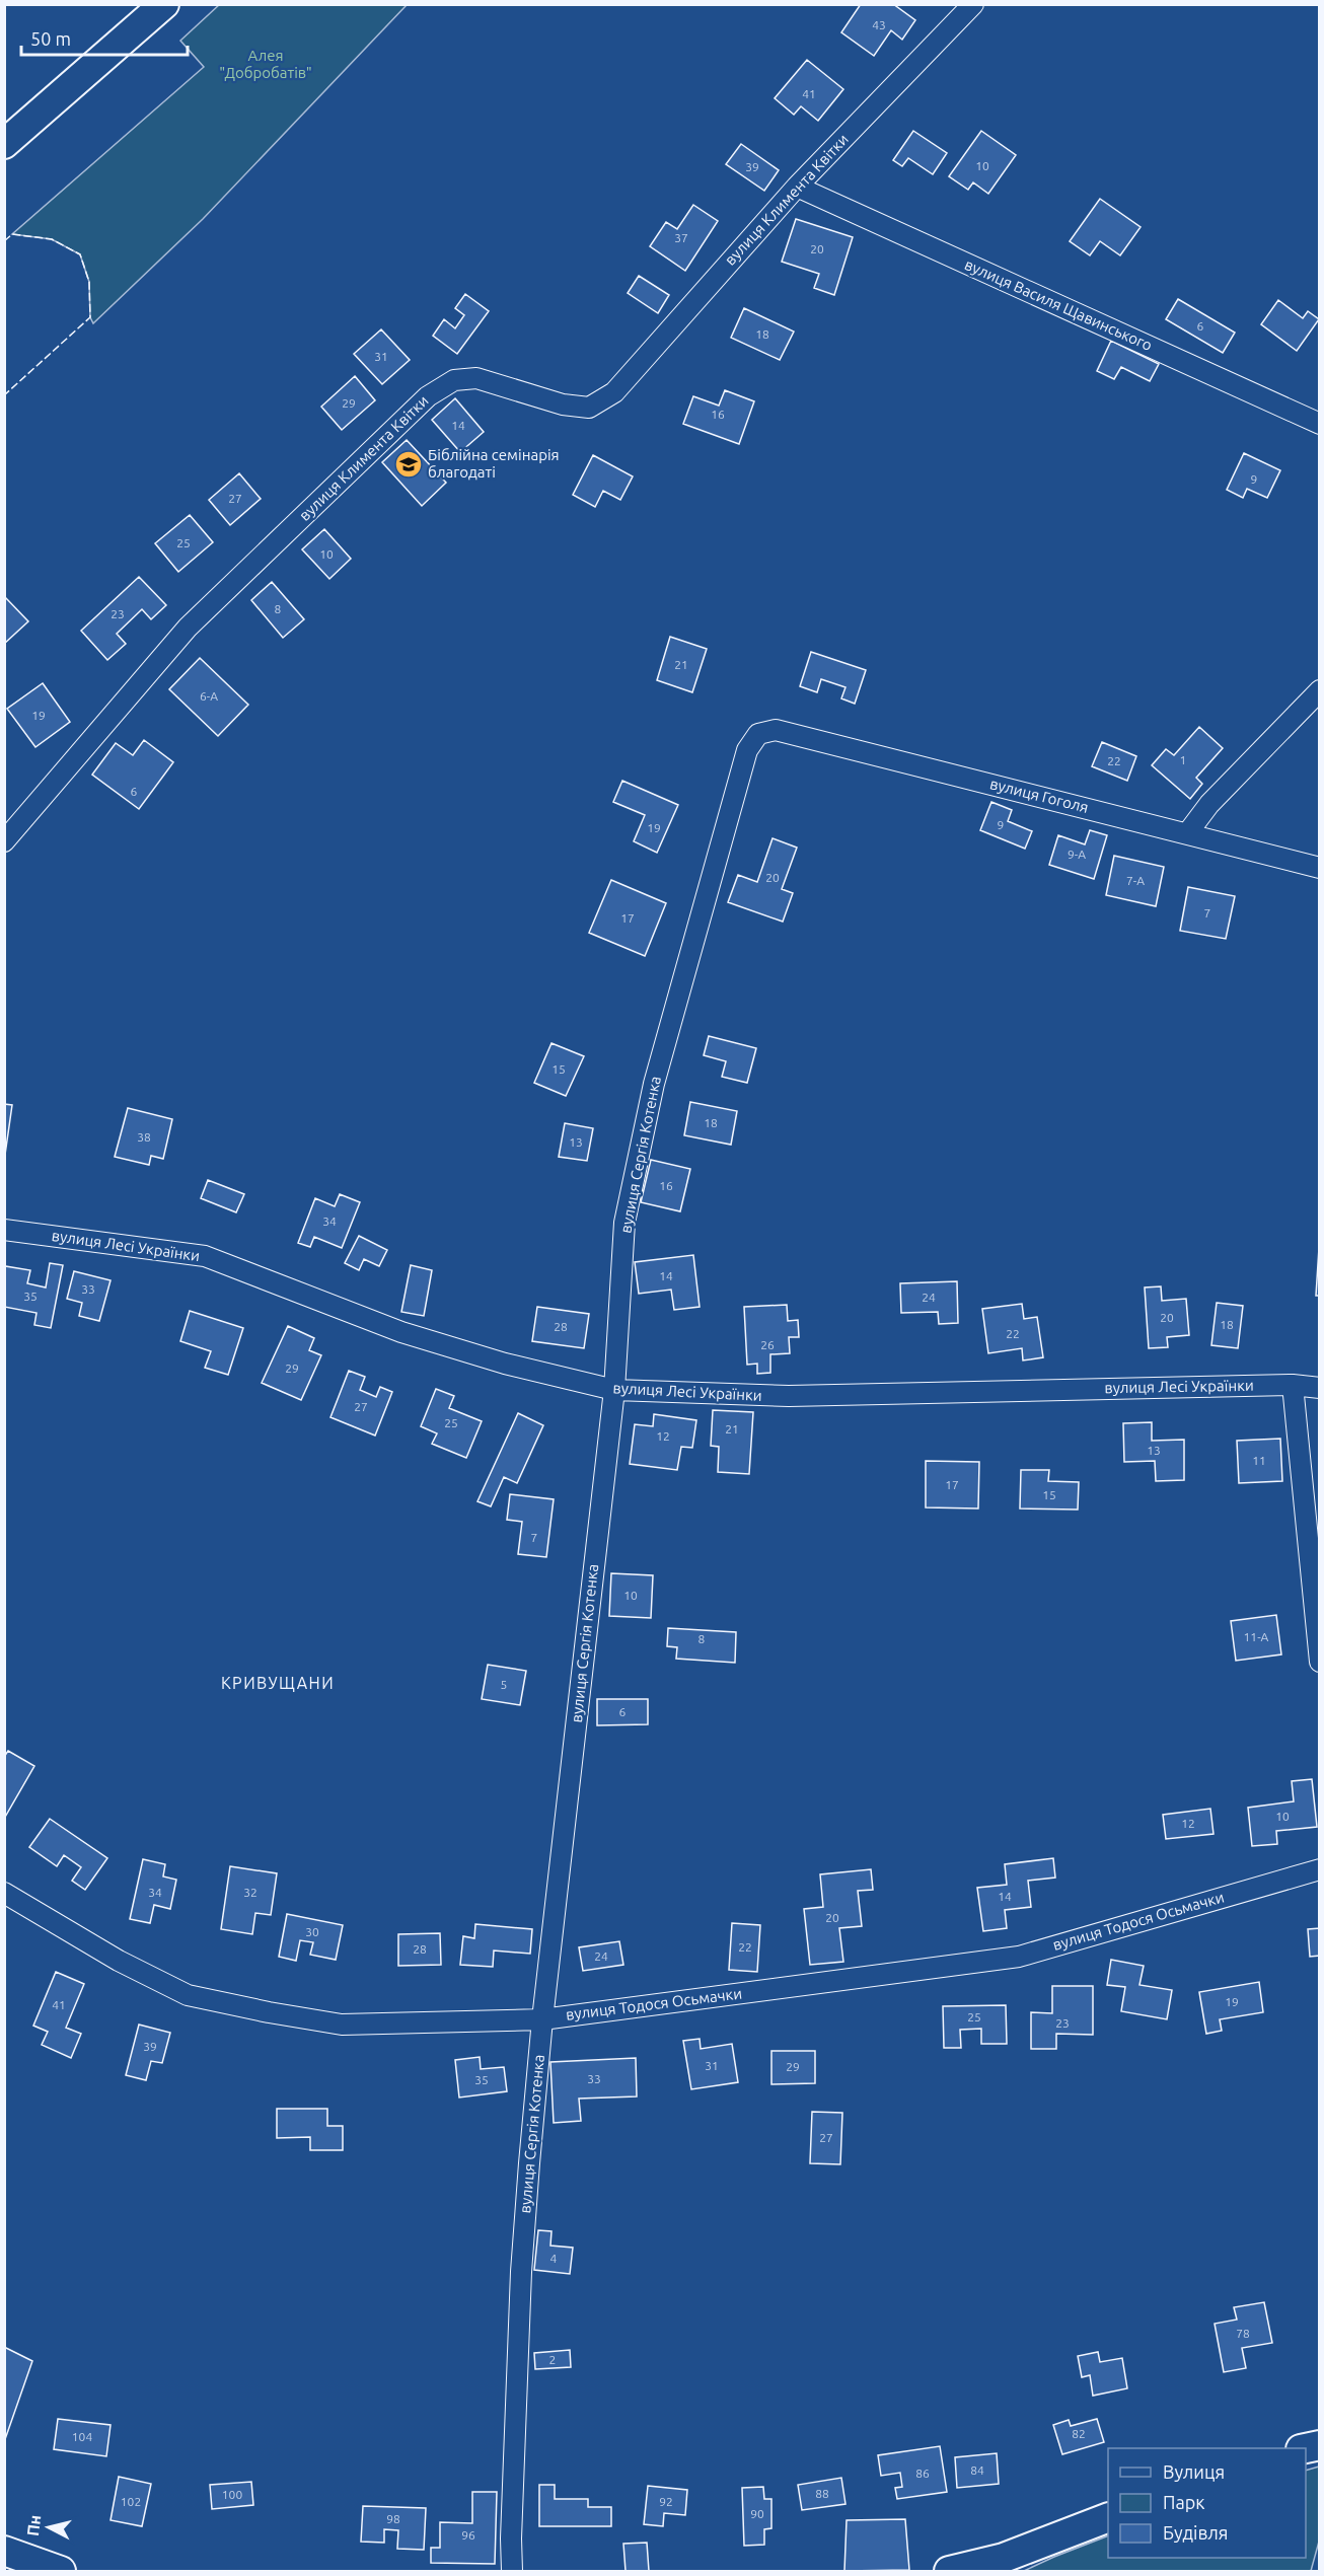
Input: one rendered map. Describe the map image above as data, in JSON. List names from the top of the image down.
{
  "streets": {
    "street": [
      "вулиця Климента Квітки",
      "вулиця Василя Щавинського",
      "вулиця Гоголя",
      "вулиця Сергія Котенка",
      "вулиця Лесі Українки",
      "вулиця Тодося Осьмачки"
    ]
  },
  "crossings": [
    ["вулиця Климента Квітки", "вулиця Василя Щавинського"],
    ["вулиця Гоголя", "вулиця Сергія Котенка"],
    ["вулиця Сергія Котенка", "вулиця Лесі Українки"],
    ["вулиця Сергія Котенка", "вулиця Тодося Осьмачки"]
  ],
  "districts": ["КРИВУЩАНИ"],
  "parks": ["Алея \"Добробатів\""],
  "places": {
    "school or university": ["Біблійна семінарія благодаті"]
  },
  "house_numbers": [
    "43",
    "41",
    "10",
    "39",
    "37",
    "20",
    "6",
    "18",
    "31",
    "29",
    "16",
    "14",
    "9",
    "27",
    "25",
    "10",
    "8",
    "23",
    "21",
    "6-А",
    "19",
    "1",
    "22",
    "6",
    "9",
    "19",
    "9-А",
    "20",
    "7-А",
    "7",
    "17",
    "15",
    "18",
    "38",
    "13",
    "16",
    "34",
    "14",
    "33",
    "35",
    "24",
    "20",
    "18",
    "28",
    "22",
    "26",
    "29",
    "27",
    "25",
    "21",
    "12",
    "13",
    "11",
    "17",
    "15",
    "7",
    "10",
    "11-А",
    "8",
    "5",
    "6",
    "10",
    "12",
    "34",
    "32",
    "14",
    "20",
    "30",
    "22",
    "28",
    "24",
    "19",
    "41",
    "25",
    "23",
    "39",
    "31",
    "29",
    "33",
    "35",
    "27",
    "4",
    "78",
    "2",
    "82",
    "104",
    "84",
    "86",
    "88",
    "100",
    "102",
    "92",
    "90",
    "98",
    "96"
  ],
  "legend": ["Вулиця", "Парк", "Будівля"],
  "scale_bar": "50 m",
  "north": "left"
}
